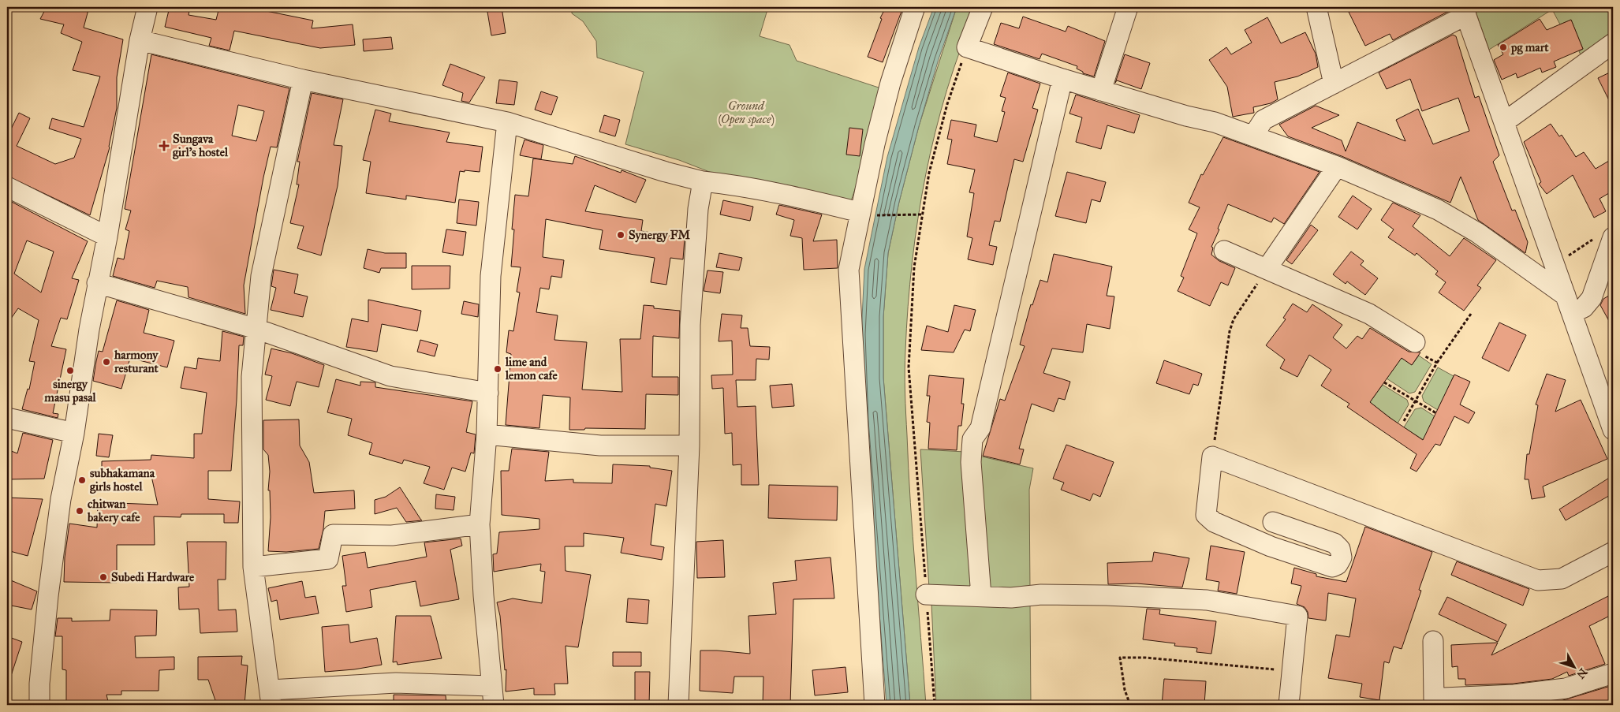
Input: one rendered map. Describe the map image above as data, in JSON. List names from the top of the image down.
{
  "parks": ["Ground (Open space)"],
  "places": {
    "other": [
      "pg mart",
      "Synergy FM",
      "harmony resturant",
      "lime and lemon cafe",
      "sinergy masu pasal",
      "subhakamana girls hostel",
      "chitwan bakery cafe",
      "Subedi Hardware"
    ],
    "health": ["Sungava girl's hostel"]
  },
  "north": "bottom right"
}
